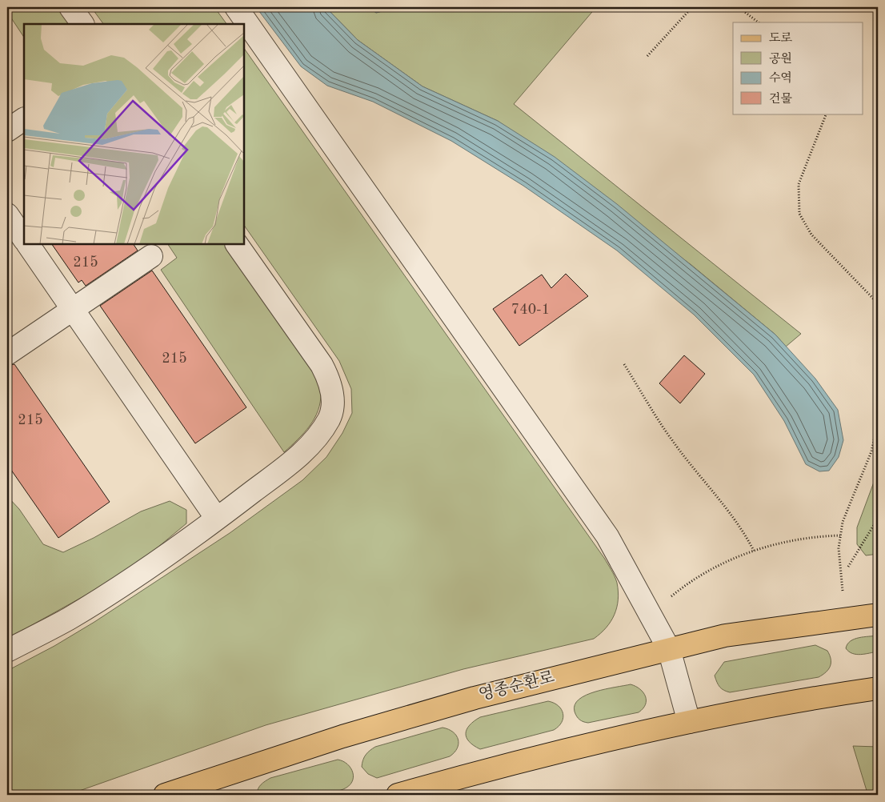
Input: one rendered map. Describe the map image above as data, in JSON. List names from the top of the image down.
{
  "streets": {
    "main road": ["영종순환로"]
  },
  "house_numbers": [
    "215",
    "740-1",
    "215",
    "215"
  ],
  "legend": [
    "도로",
    "공원",
    "수역",
    "건물"
  ]
}
